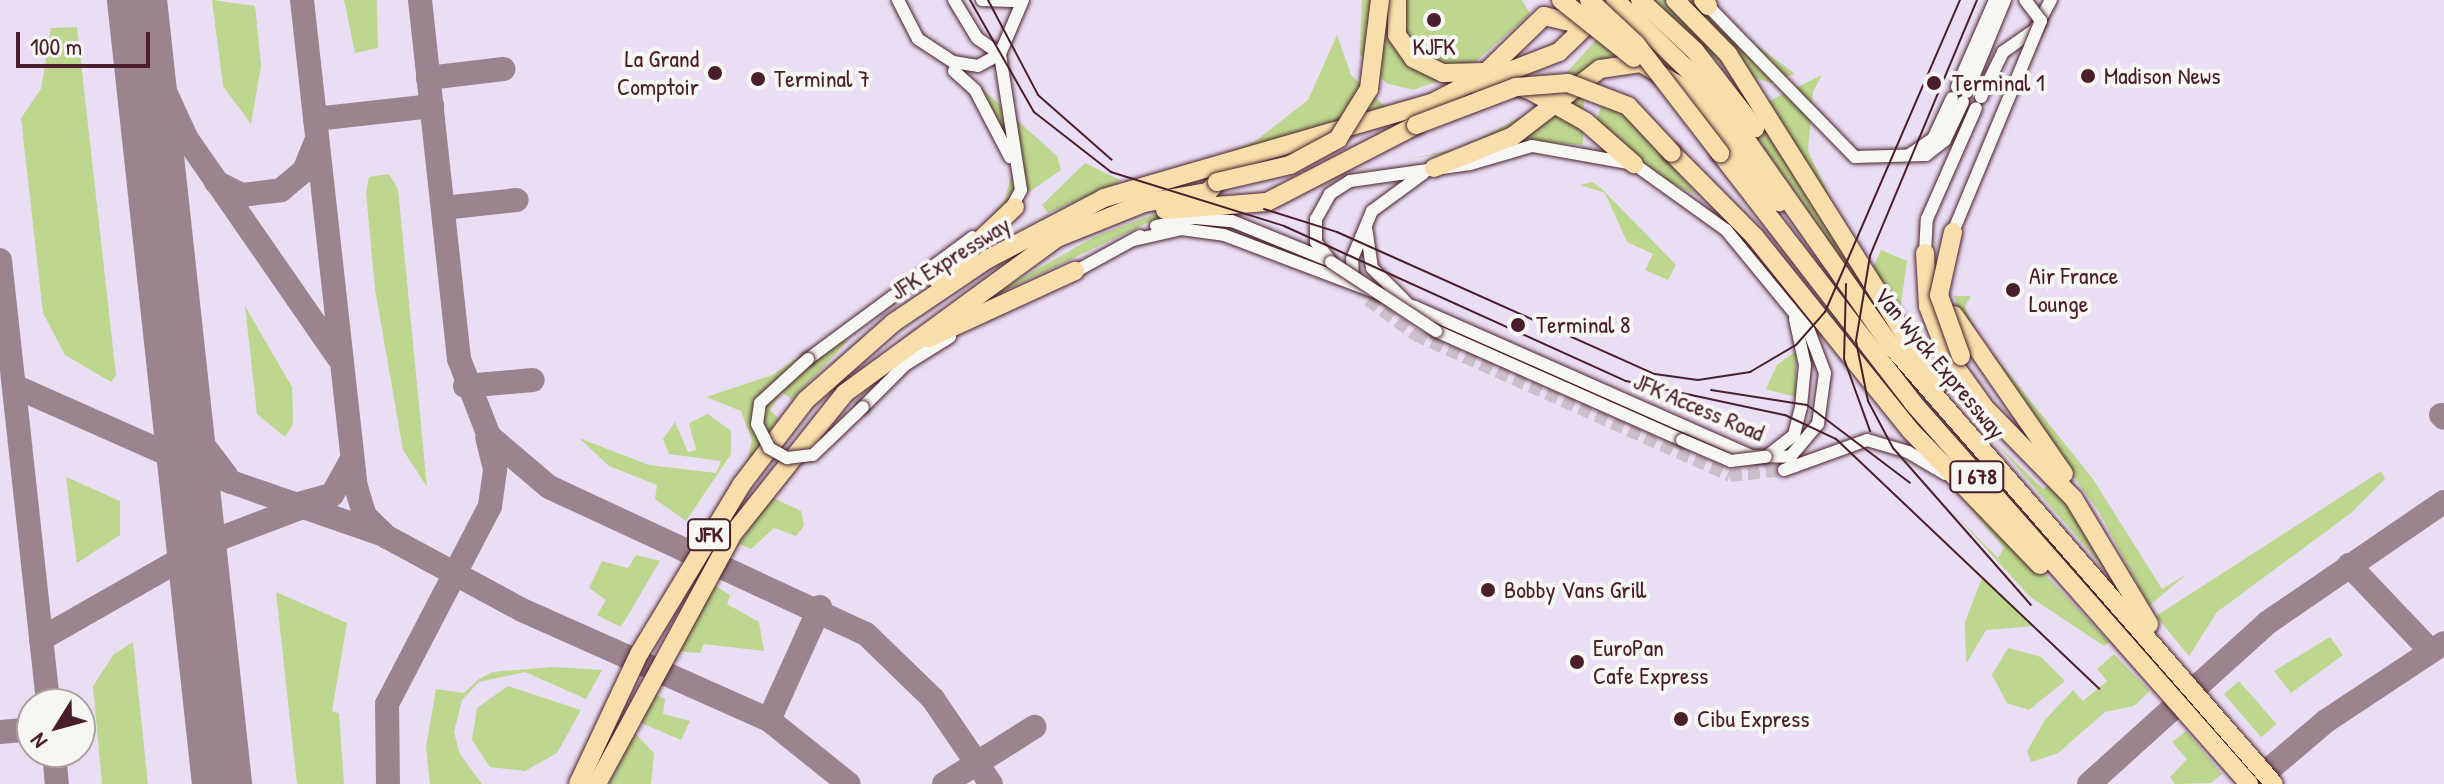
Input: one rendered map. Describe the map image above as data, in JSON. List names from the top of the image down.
{
  "streets": {
    "highway": [
      "JFK Expressway",
      "Van Wyck Expressway",
      "I 678",
      "JFK"
    ],
    "street": ["JFK Access Road"]
  },
  "places": [
    "KJFK",
    "La Grand Comptoir",
    "Madison News",
    "Terminal 7",
    "Terminal 1",
    "Air France Lounge",
    "Terminal 8",
    "Bobby Vans Grill",
    "EuroPan Cafe Express",
    "Cibu Express"
  ],
  "scale_bar": "100 m",
  "north": "bottom left"
}
